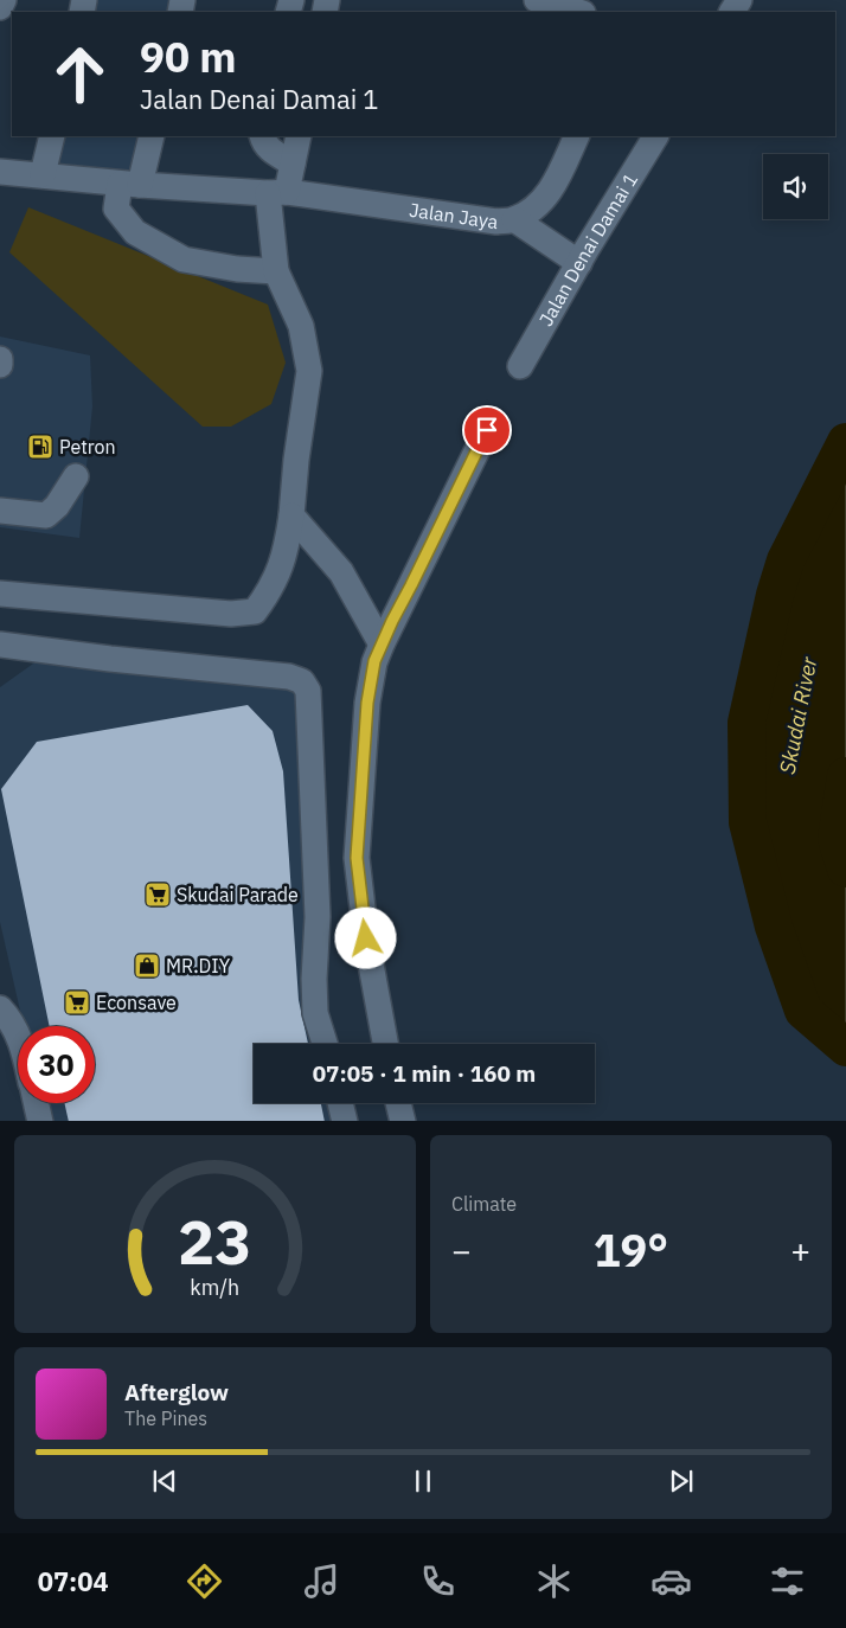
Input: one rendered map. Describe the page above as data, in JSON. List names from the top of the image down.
{
  "streets": {
    "street": ["Jalan Jaya", "Jalan Denai Damai 1"]
  },
  "water": ["Skudai River"],
  "places": {
    "fuel station": ["Petron"],
    "supermarket": ["Skudai Parade", "Econsave"],
    "shop": ["MR.DIY"]
  },
  "page": {
    "turn": ["90 m", "Jalan Denai Damai 1"],
    "limit": "30",
    "trip": "07:05 · 1 min · 160 m",
    "tile": "Climate",
    "heat": ["−", "19°", "+"],
    "song": ["Afterglow", "The Pines"],
    "tabs": "07:04",
    "gauge": ["23", "km/h"]
  }
}
